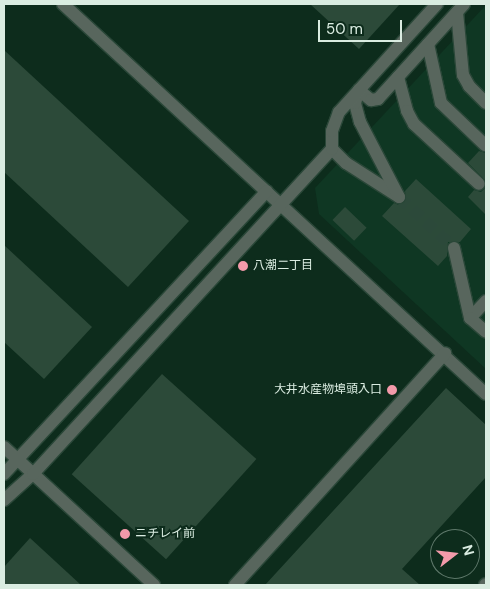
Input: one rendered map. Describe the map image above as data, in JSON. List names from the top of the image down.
{
  "places": ["八潮二丁目", "大井水産物埠頭入口", "ニチレイ前"],
  "scale_bar": "50 m",
  "north": "right"
}
